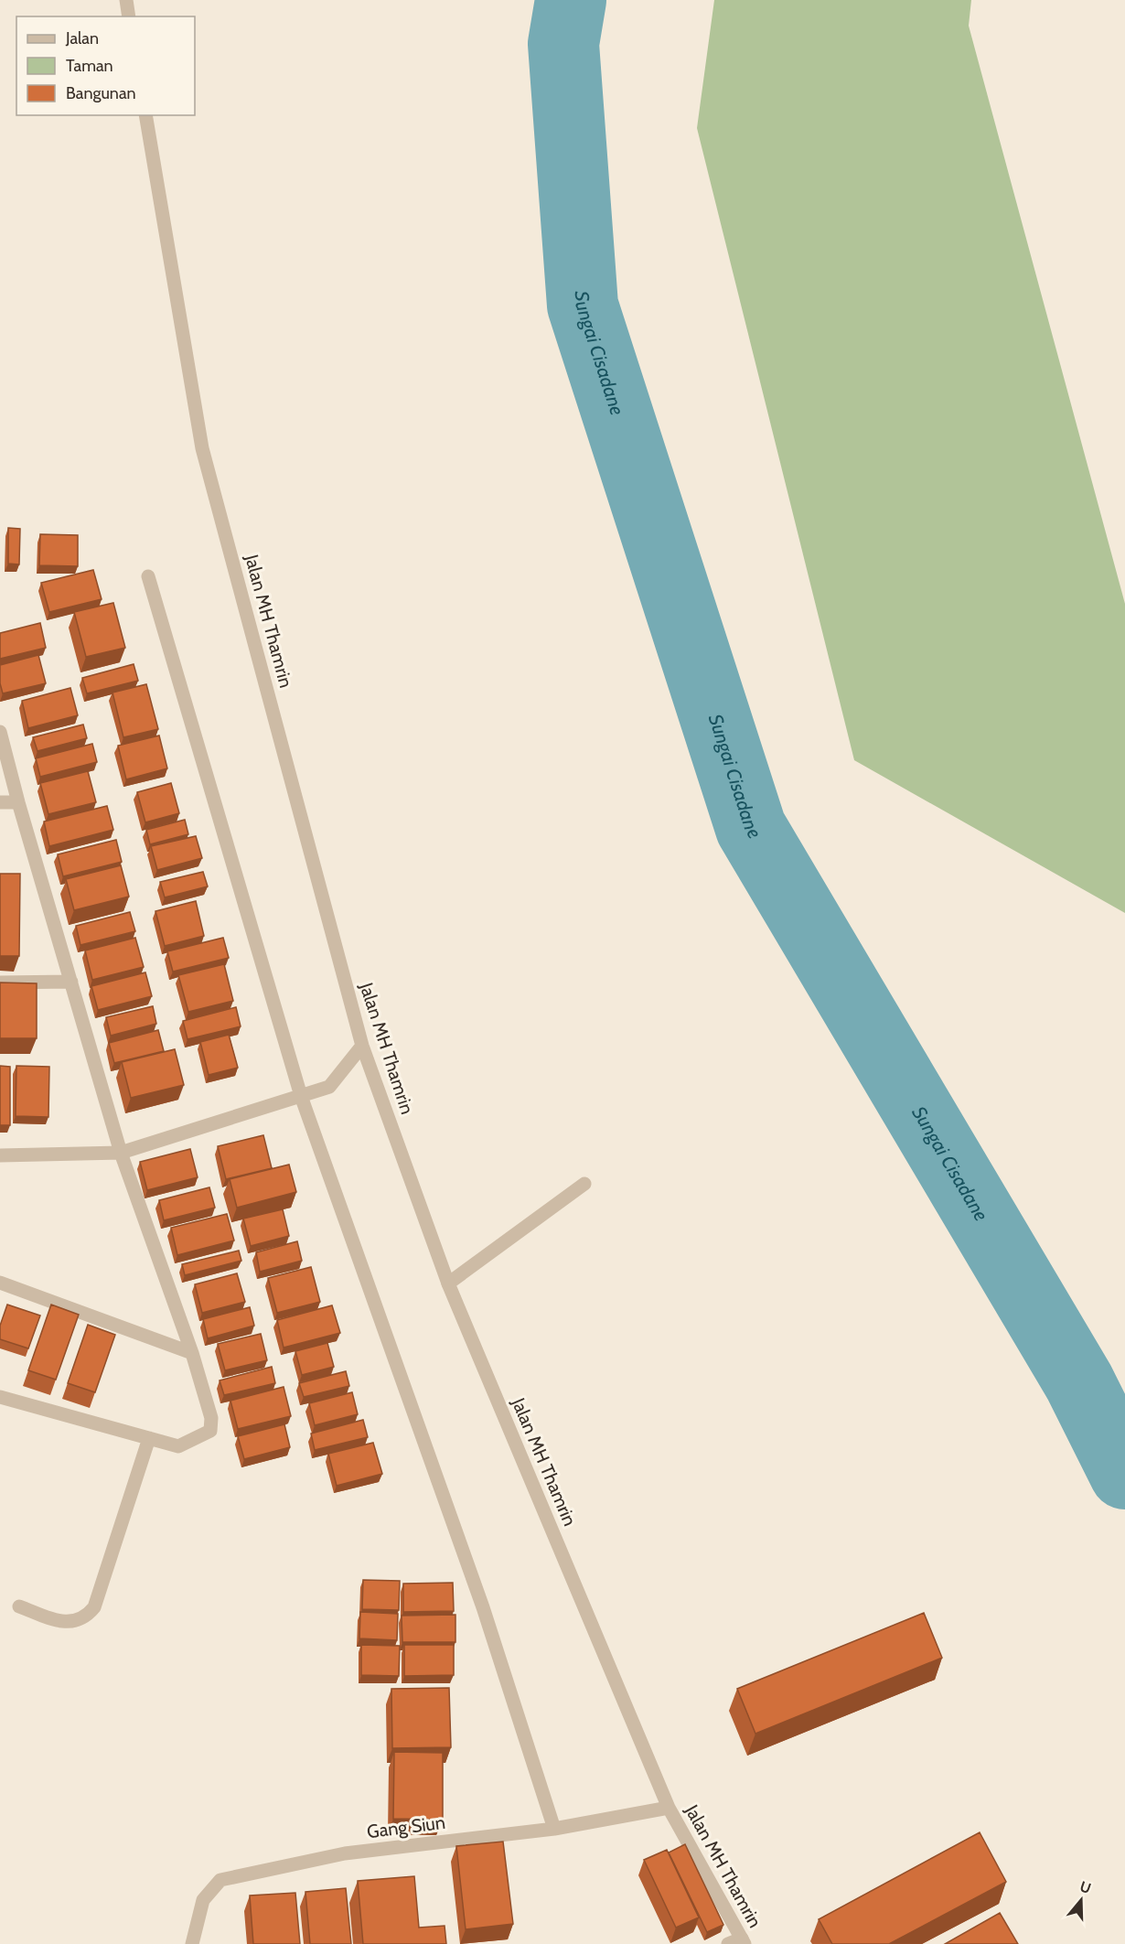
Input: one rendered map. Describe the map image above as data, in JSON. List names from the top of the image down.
{
  "streets": {
    "street": ["Jalan MH Thamrin", "Gang Siun"]
  },
  "crossings": [
    ["Jalan MH Thamrin", "Gang Siun"]
  ],
  "water": ["Sungai Cisadane"],
  "legend": ["Jalan", "Taman", "Bangunan"],
  "north": "top"
}
